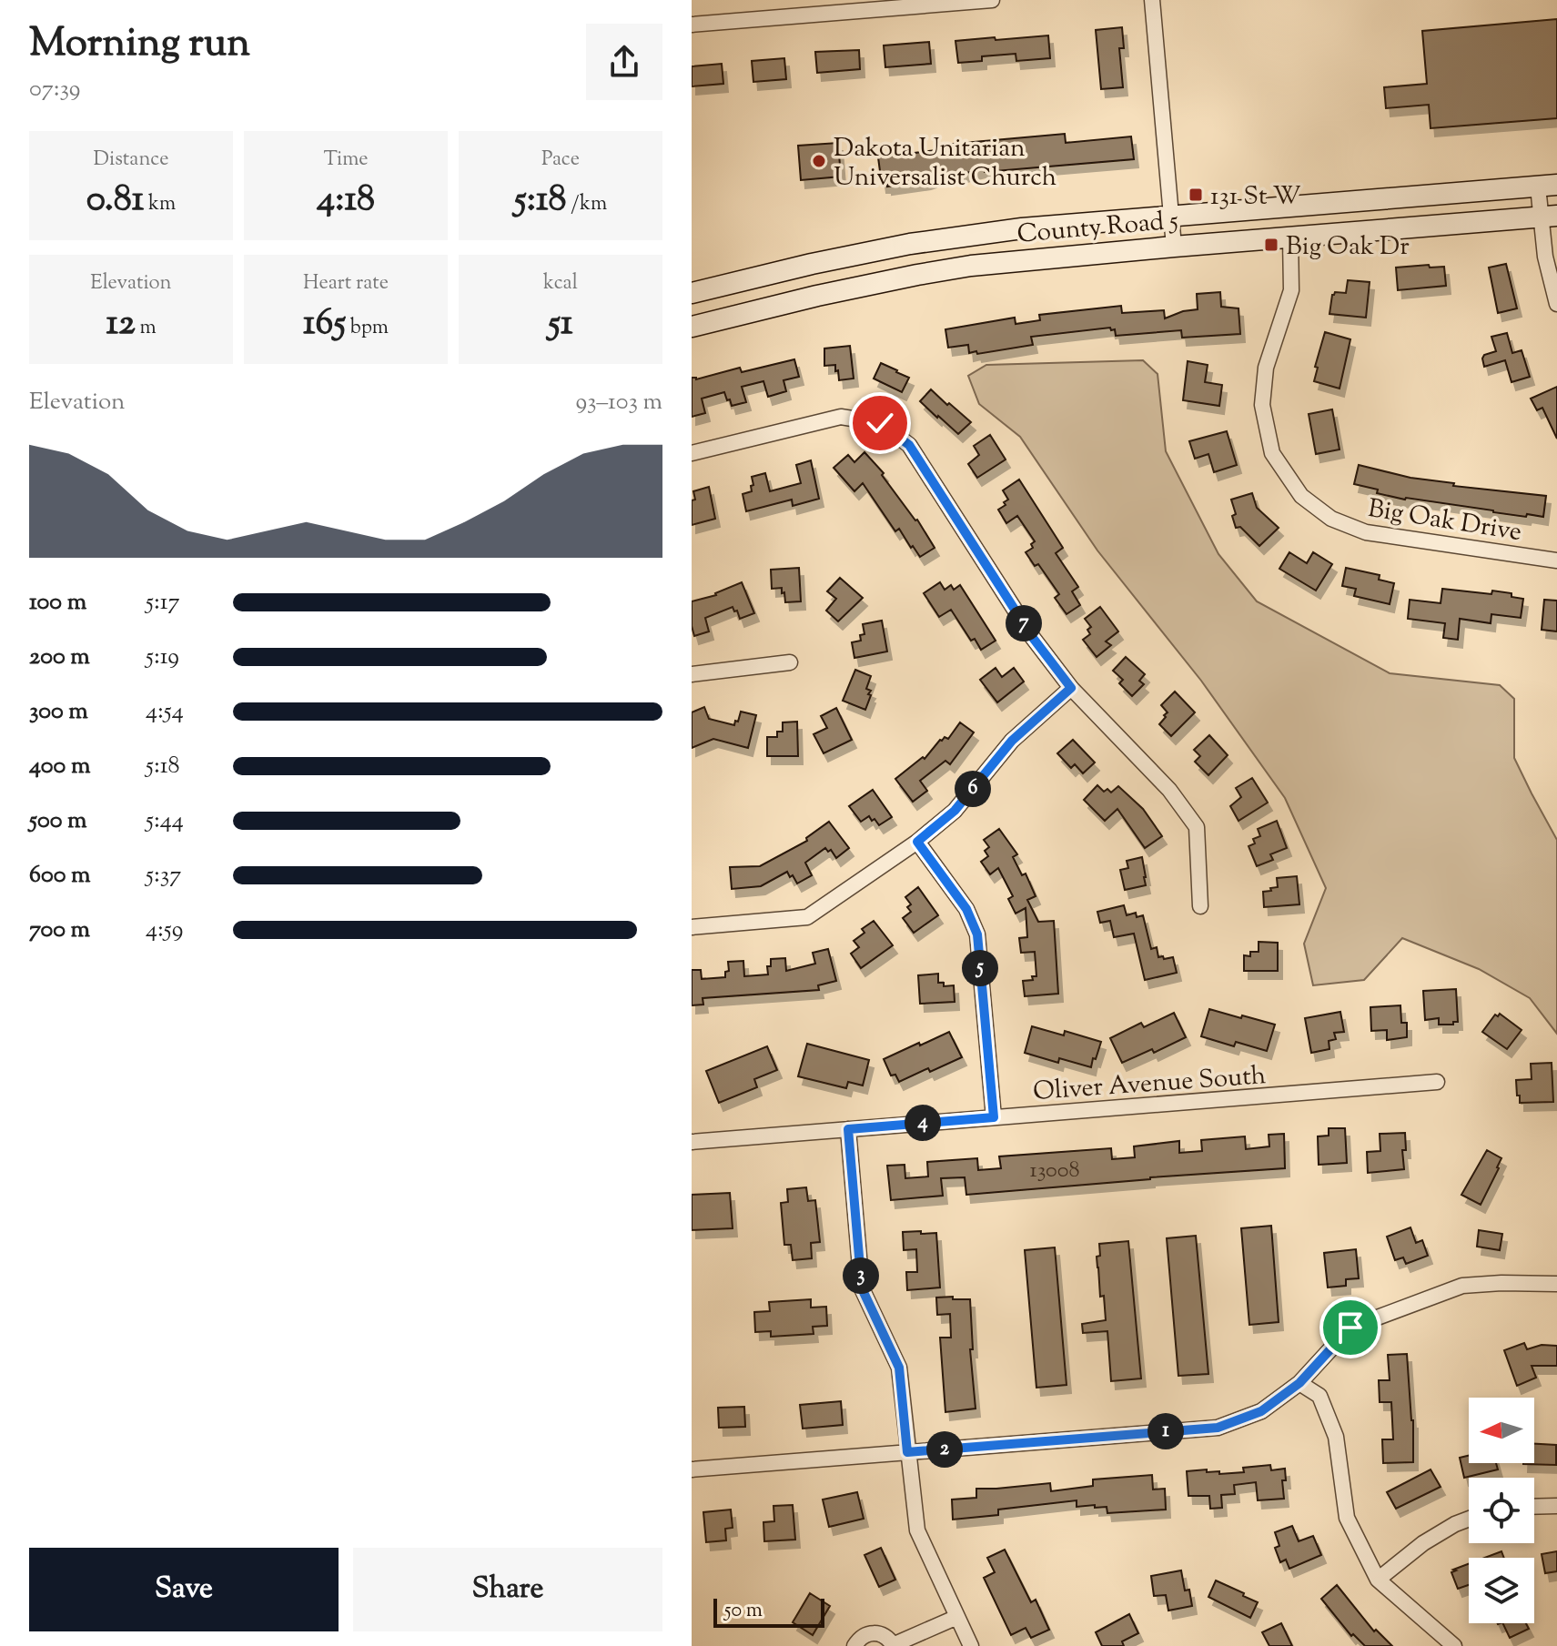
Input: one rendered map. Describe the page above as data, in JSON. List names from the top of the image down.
{
  "streets": {
    "main road": ["County Road 5"],
    "street": ["Big Oak Drive", "Oliver Avenue South"]
  },
  "crossings": [
    ["County Road 5", "Big Oak Drive"]
  ],
  "places": {
    "other": ["Dakota Unitarian Universalist Church"],
    "transit": ["131 St W", "Big Oak Dr"]
  },
  "house_numbers": ["13008"],
  "scale_bar": "50 m",
  "north": "left",
  "page": {
    "heading": ["Morning run", "07:39"],
    "stats": [
      ["Distance", "0.81 km"],
      ["Time", "4:18"],
      ["Pace", "5:18 /km"],
      ["Elevation", "12 m"],
      ["Heart rate", "165 bpm"],
      ["kcal", "51"]
    ],
    "chart": ["Elevation", "93–103 m"],
    "list": [
      {
        "name": "100 m",
        "note": "5:17"
      },
      {
        "name": "200 m",
        "note": "5:19"
      },
      {
        "name": "300 m",
        "note": "4:54"
      },
      {
        "name": "400 m",
        "note": "5:18"
      },
      {
        "name": "500 m",
        "note": "5:44"
      },
      {
        "name": "600 m",
        "note": "5:37"
      },
      {
        "name": "700 m",
        "note": "4:59"
      }
    ],
    "pins": [
      "7",
      "6",
      "5",
      "4",
      "3",
      "1",
      "2"
    ],
    "buttons": ["Save", "Share"],
    "scale": "50 m"
  }
}
